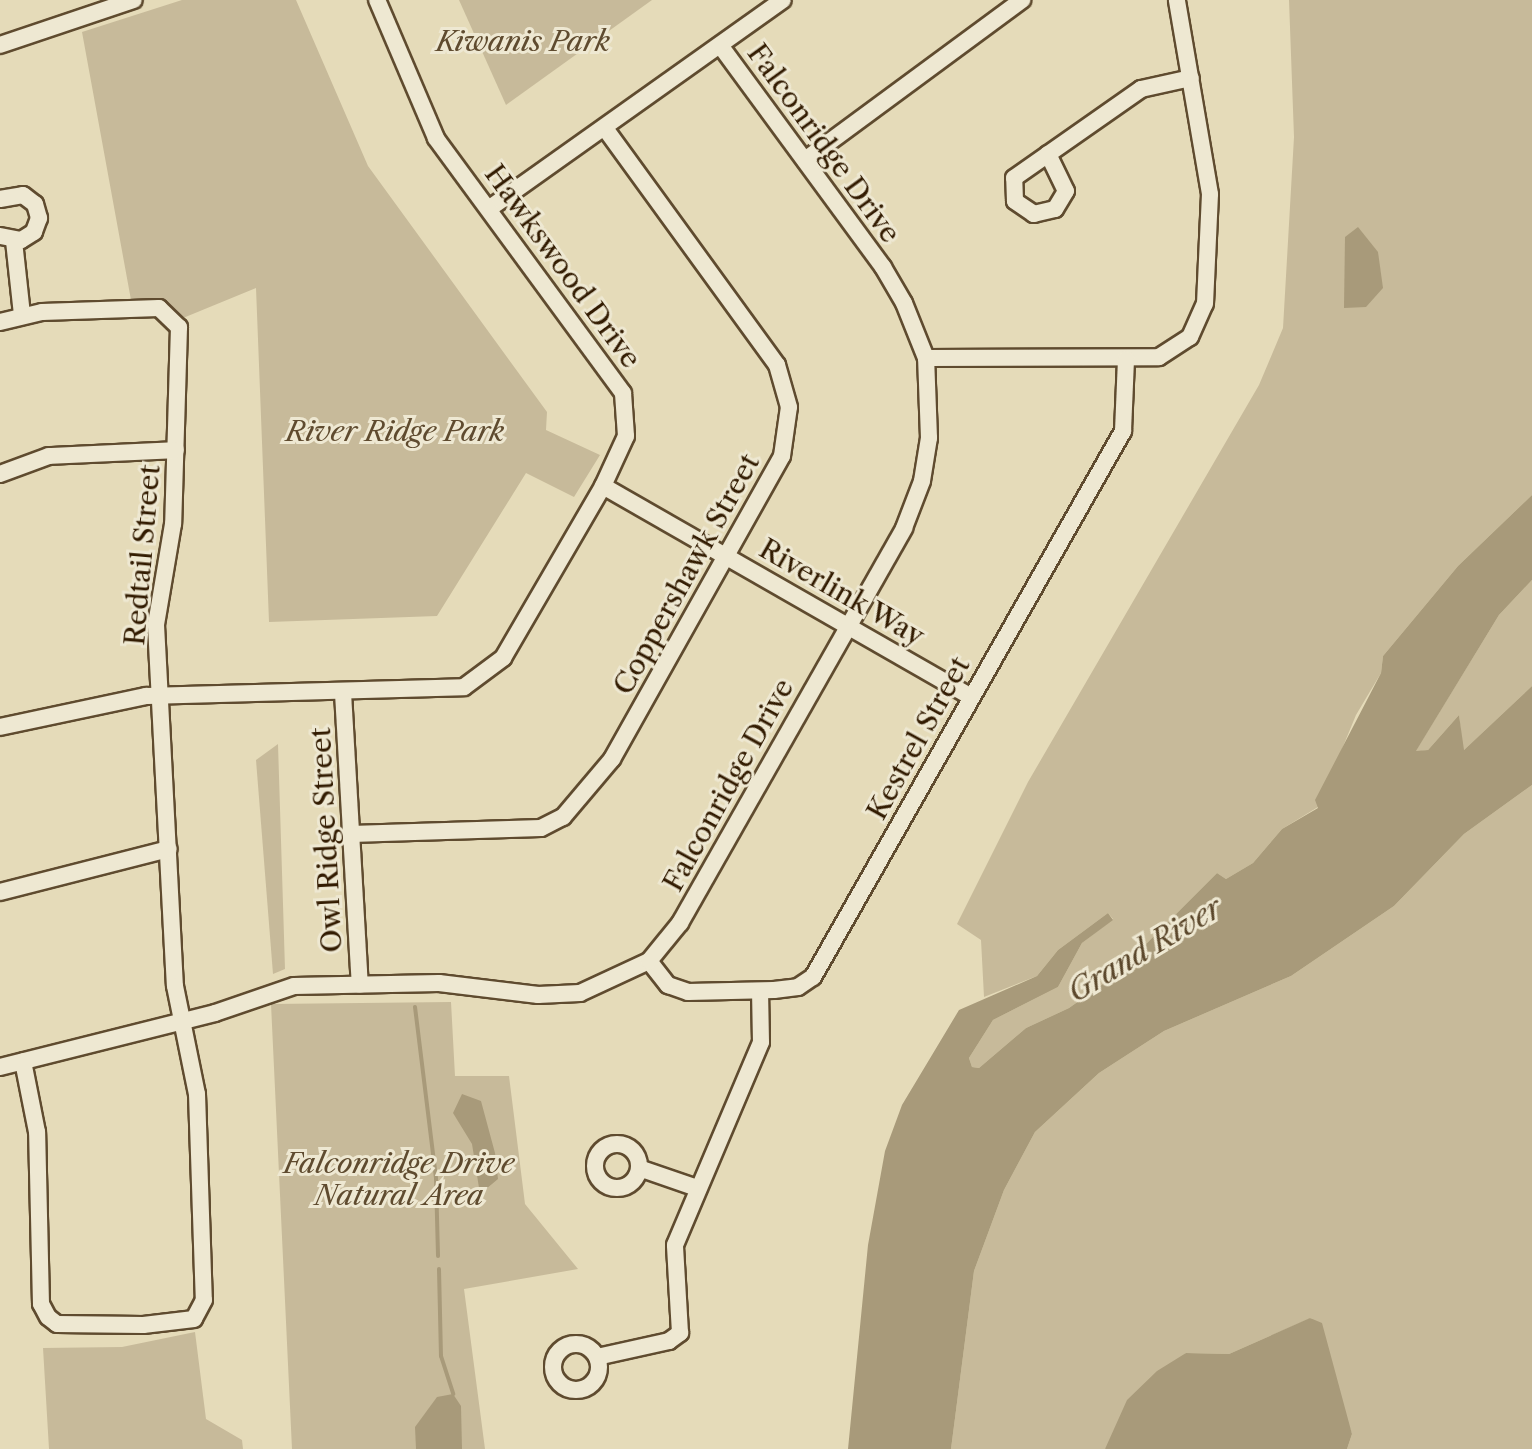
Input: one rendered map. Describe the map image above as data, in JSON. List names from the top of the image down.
{
  "streets": {
    "street": [
      "Falconridge Drive",
      "Hawkswood Drive",
      "Redtail Street",
      "Coppershawk Street",
      "Riverlink Way",
      "Kestrel Street",
      "Owl Ridge Street"
    ]
  },
  "crossings": [
    ["Falconridge Drive", "Redtail Street"],
    ["Falconridge Drive", "Riverlink Way"],
    ["Falconridge Drive", "Kestrel Street"],
    ["Falconridge Drive", "Owl Ridge Street"],
    ["Hawkswood Drive", "Redtail Street"],
    ["Hawkswood Drive", "Riverlink Way"],
    ["Hawkswood Drive", "Owl Ridge Street"],
    ["Coppershawk Street", "Riverlink Way"],
    ["Coppershawk Street", "Owl Ridge Street"],
    ["Riverlink Way", "Kestrel Street"]
  ],
  "water": ["Grand River"],
  "parks": ["Kiwanis Park", "River Ridge Park", "Falconridge Drive Natural Area"]
}
